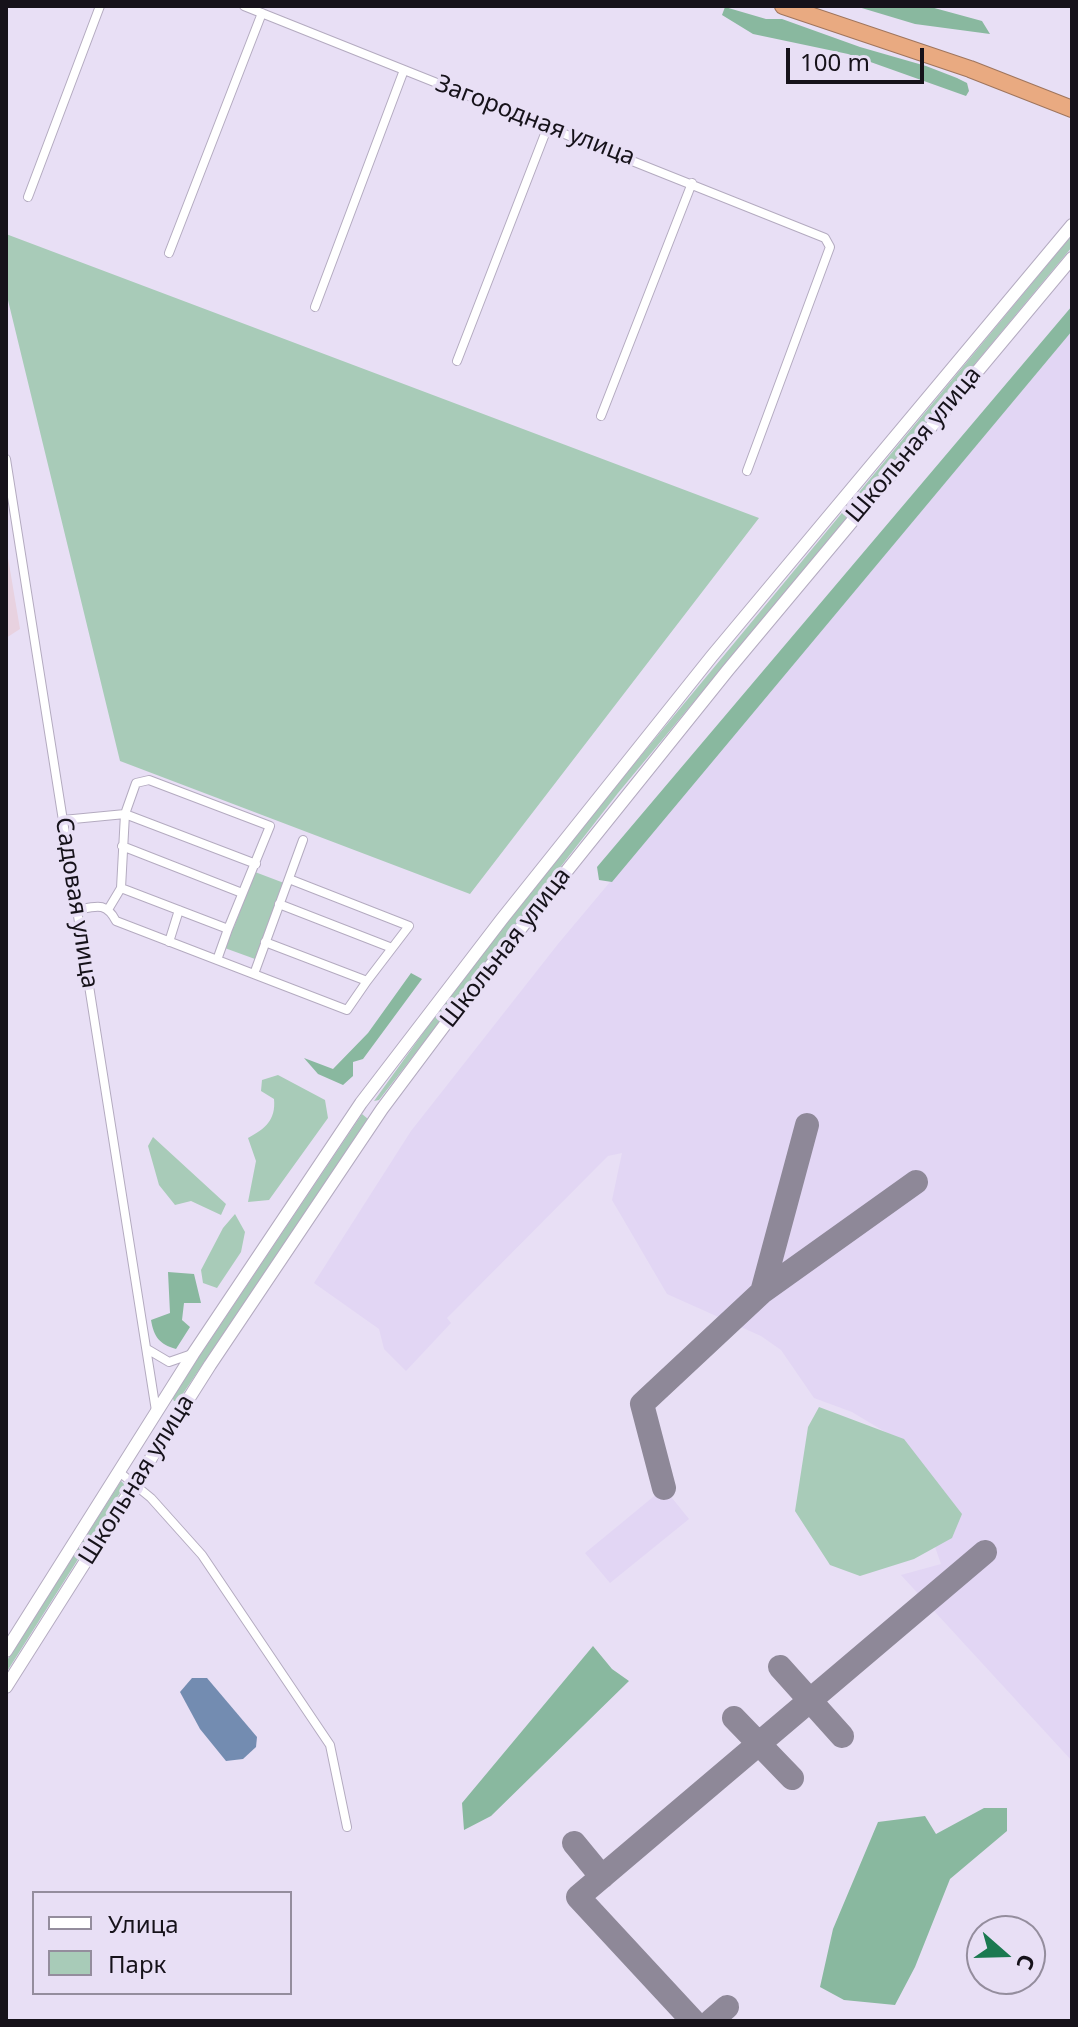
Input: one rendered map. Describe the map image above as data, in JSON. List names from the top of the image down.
{
  "streets": {
    "main road": ["Школьная улица"],
    "street": ["Загородная улица", "Садовая улица"]
  },
  "crossings": [
    ["Школьная улица", "Садовая улица"]
  ],
  "legend": ["Улица", "Парк"],
  "scale_bar": "100 m",
  "north": "right"
}
